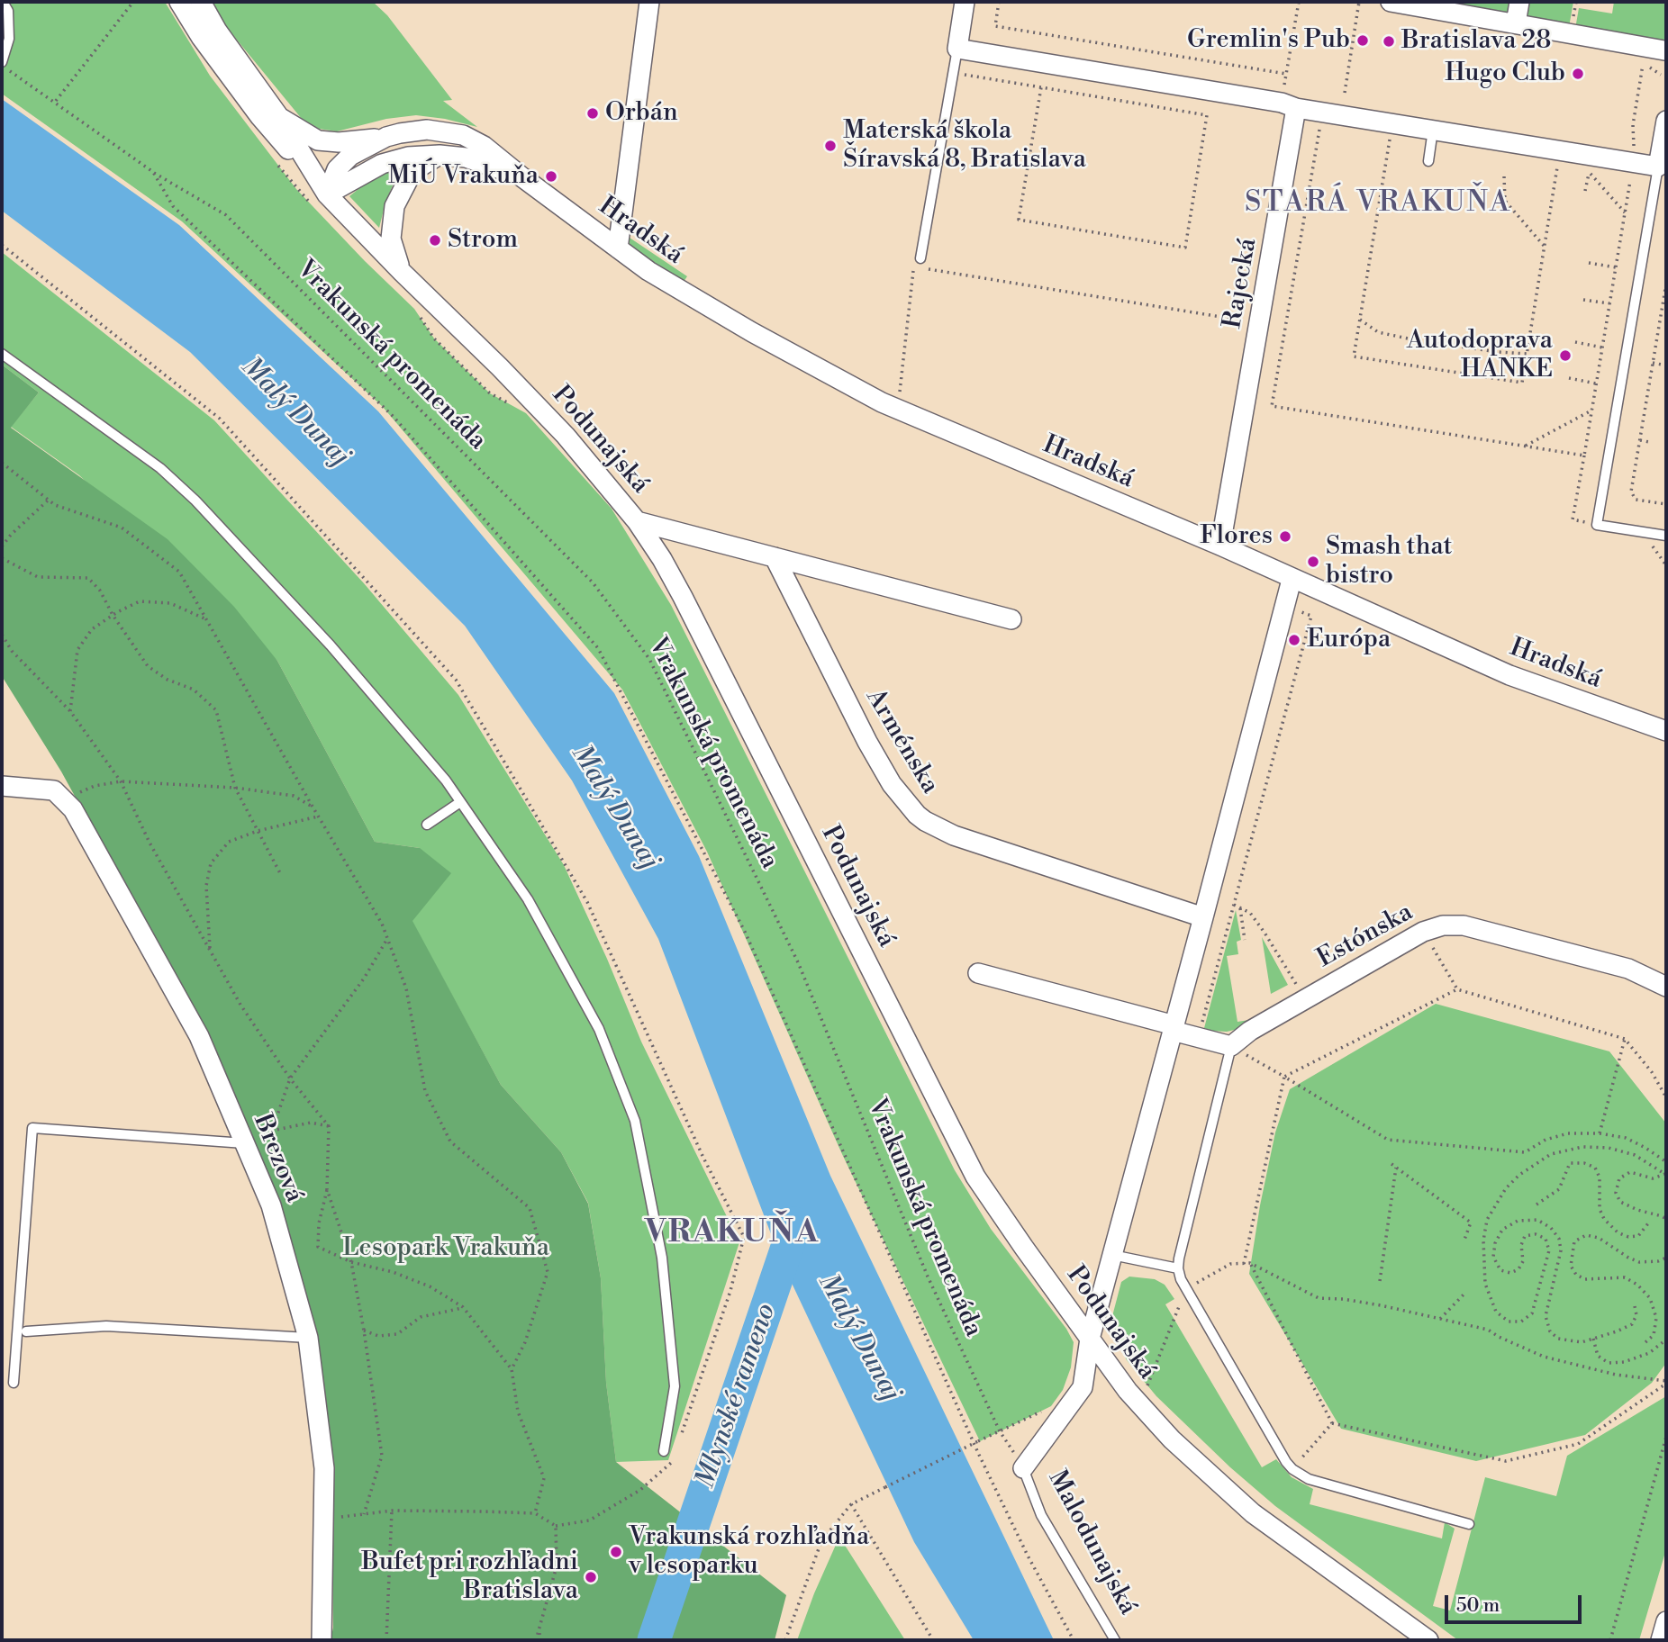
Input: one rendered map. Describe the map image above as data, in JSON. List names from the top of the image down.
{
  "streets": {
    "street": [
      "Hradská",
      "Rajecká",
      "Podunajská",
      "Arménska",
      "Estónska",
      "Brezová",
      "Malodunajská"
    ],
    "path": ["Vrakunská promenáda"]
  },
  "crossings": [
    ["Hradská", "Rajecká"],
    ["Hradská", "Podunajská"],
    ["Vrakunská promenáda", "Malodunajská"],
    ["Podunajská", "Malodunajská"]
  ],
  "districts": ["STARÁ VRAKUŇA", "VRAKUŇA"],
  "water": ["Malý Dunaj", "Mlynské rameno"],
  "parks": ["Lesopark Vrakuňa"],
  "places": [
    "Gremlin's Pub",
    "Bratislava 28",
    "Hugo Club",
    "Orbán",
    "Materská škola Šíravská 8, Bratislava",
    "MiÚ Vrakuňa",
    "Strom",
    "Autodoprava HANKE",
    "Flores",
    "Smash that bistro",
    "Európa",
    "Vrakunská rozhľadňa v lesoparku",
    "Bufet pri rozhľadni Bratislava"
  ],
  "scale_bar": "50 m"
}
